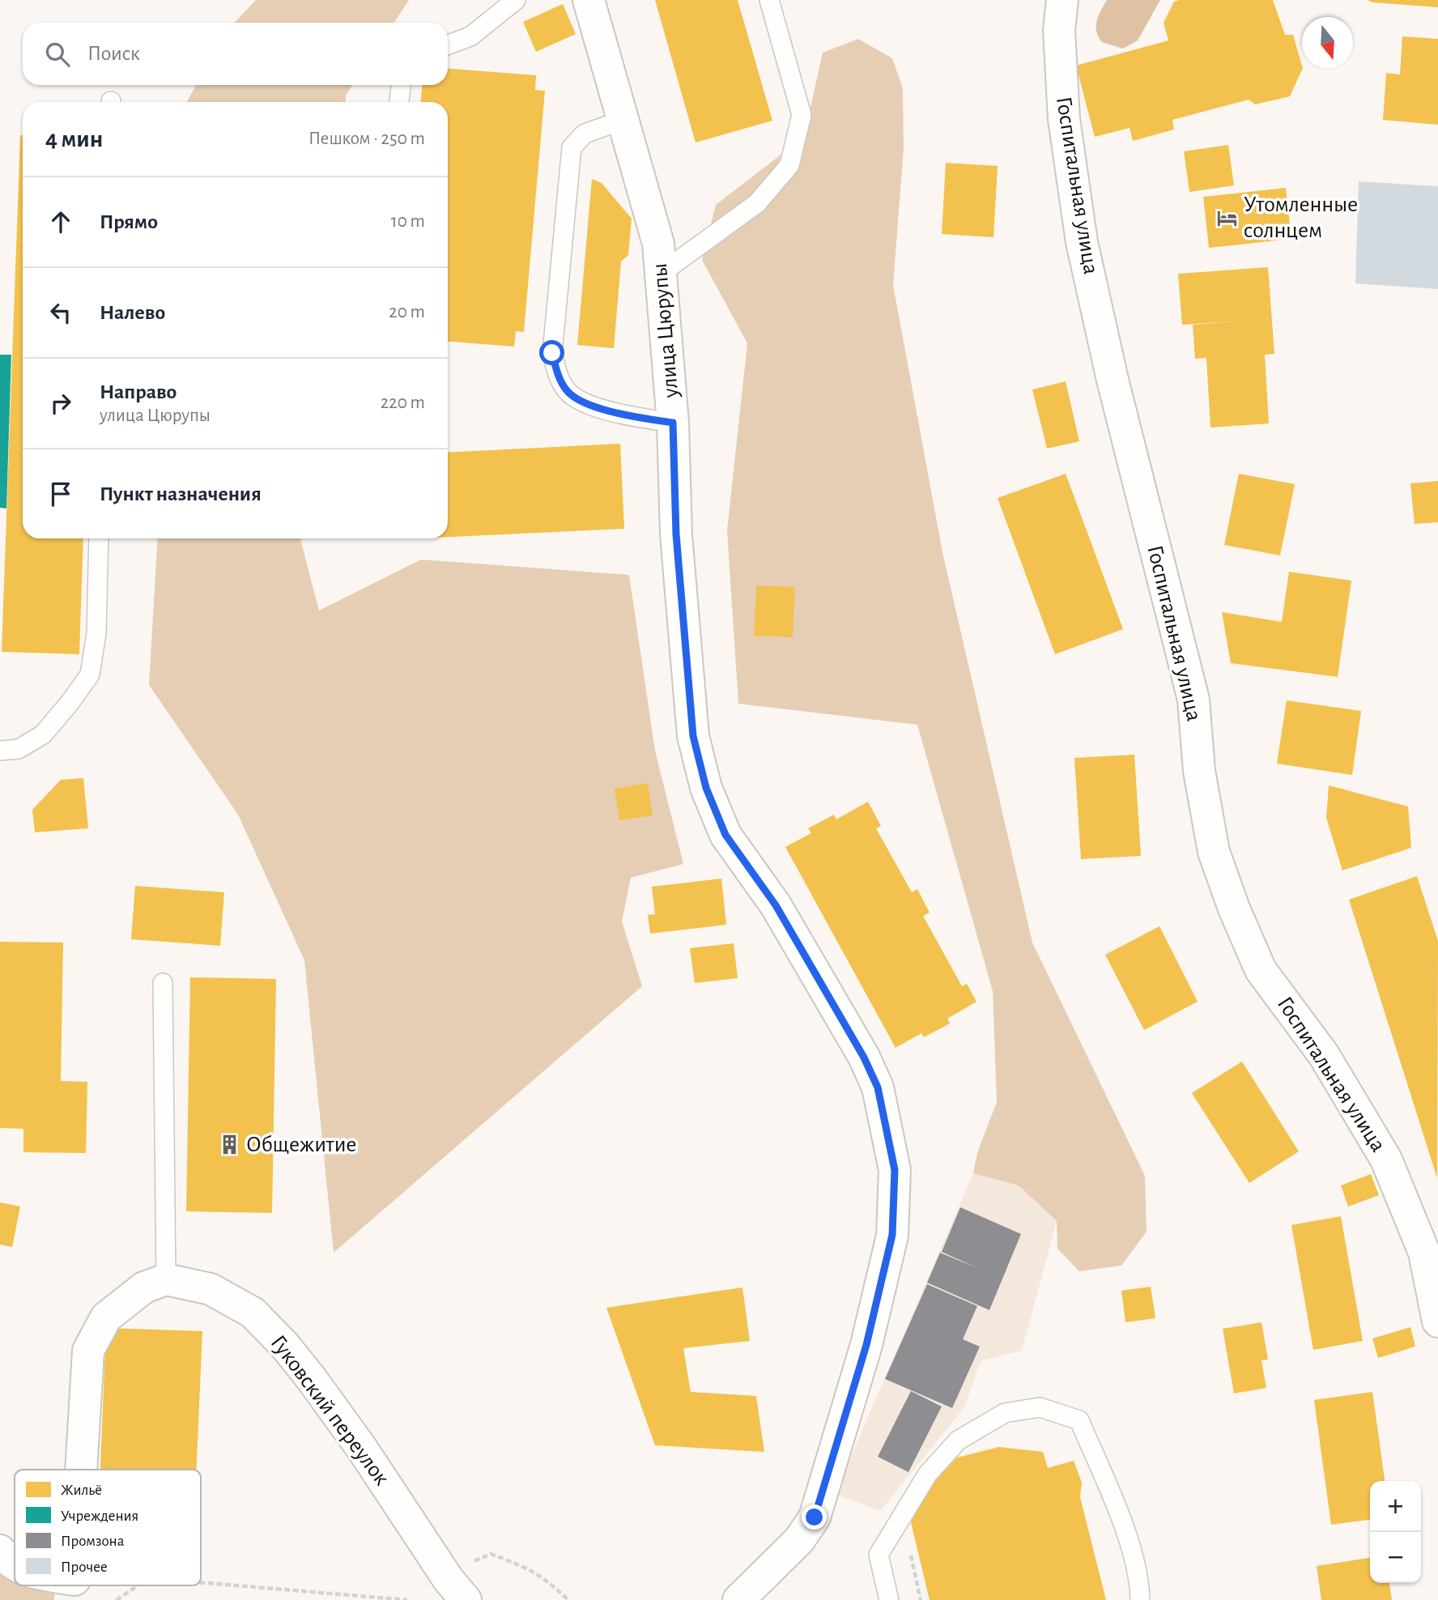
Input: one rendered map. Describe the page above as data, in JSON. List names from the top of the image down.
{
  "streets": {
    "street": ["Госпитальная улица", "улица Цюрупы", "Гуковский переулок"]
  },
  "places": {
    "hotel": ["Утомленные солнцем"],
    "building": ["Общежитие"]
  },
  "legend": [
    "Жильё",
    "Учреждения",
    "Промзона",
    "Прочее"
  ],
  "north": "bottom",
  "page": {
    "search": "Поиск",
    "heading": ["4 мин", "Пешком · 250 m"],
    "list": [
      ["Прямо", "10 m"],
      ["Налево", "20 m"],
      ["Направо", "улица Цюрупы", "220 m"],
      "Пункт назначения"
    ],
    "map_buttons": ["+", "−"]
  }
}
